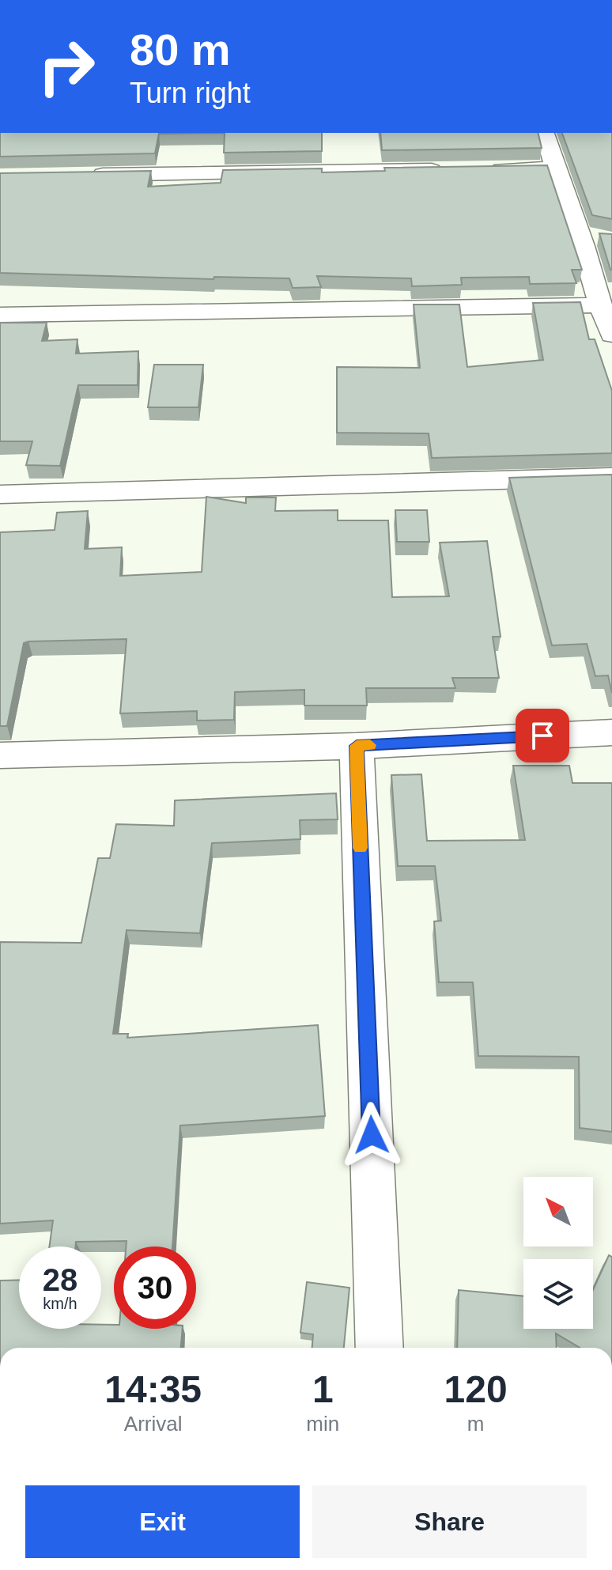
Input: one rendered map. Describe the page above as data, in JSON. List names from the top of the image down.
{
  "north": "top left",
  "page": {
    "turn": ["80 m", "Turn right"],
    "speed": "28 km/h",
    "limit": "30",
    "eta": [
      "14:35",
      "Arrival",
      "1",
      "min",
      "120",
      "m"
    ],
    "buttons": ["Exit", "Share"]
  }
}
